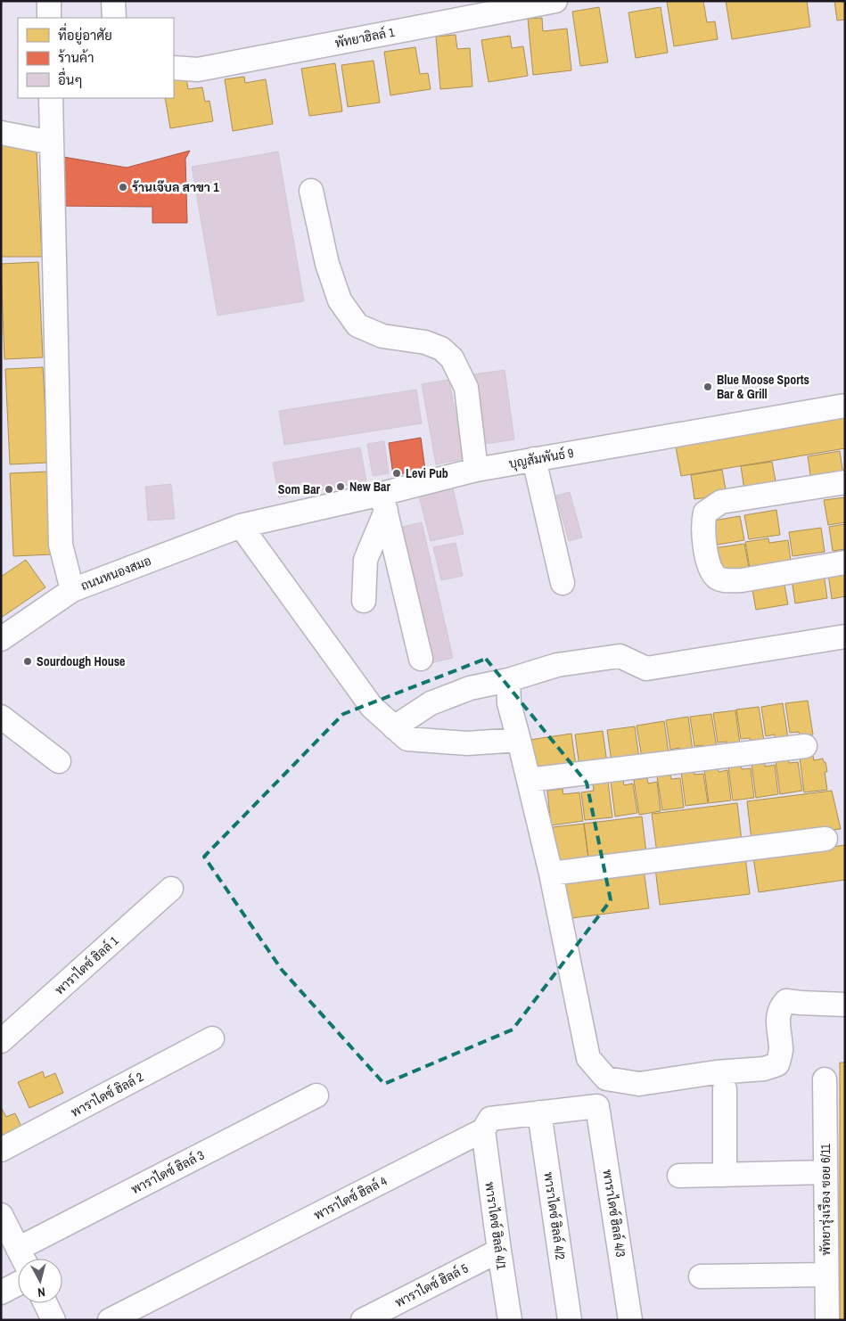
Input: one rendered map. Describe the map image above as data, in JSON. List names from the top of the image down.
{
  "streets": {
    "street": [
      "พัทยาฮิลล์ 1",
      "บุญสัมพันธ์ 9",
      "ถนนหนองสมอ",
      "พาราไดซ์ ฮิลล์ 1",
      "พาราไดซ์ ฮิลล์ 2",
      "พาราไดซ์ ฮิลล์ 3",
      "พาราไดซ์ ฮิลล์ 4",
      "พัทยารุ่งเรือง ซอย 6/11",
      "พาราไดซ์ ฮิลล์ 4/3",
      "พาราไดซ์ ฮิลล์ 4/2",
      "พาราไดซ์ ฮิลล์ 4/1",
      "พาราไดซ์ ฮิลล์ 5"
    ]
  },
  "crossings": [
    ["บุญสัมพันธ์ 9", "ถนนหนองสมอ"],
    ["พาราไดซ์ ฮิลล์ 4", "พาราไดซ์ ฮิลล์ 4/3"],
    ["พาราไดซ์ ฮิลล์ 4", "พาราไดซ์ ฮิลล์ 4/2"],
    ["พาราไดซ์ ฮิลล์ 4", "พาราไดซ์ ฮิลล์ 4/1"],
    ["พาราไดซ์ ฮิลล์ 4/1", "พาราไดซ์ ฮิลล์ 5"]
  ],
  "places": [
    "ร้านเจ๊บล สาขา 1",
    "Blue Moose Sports Bar & Grill",
    "Levi Pub",
    "New Bar",
    "Som Bar",
    "Sourdough House"
  ],
  "legend": ["ที่อยู่อาศัย", "ร้านค้า", "อื่นๆ"],
  "north": "bottom"
}
